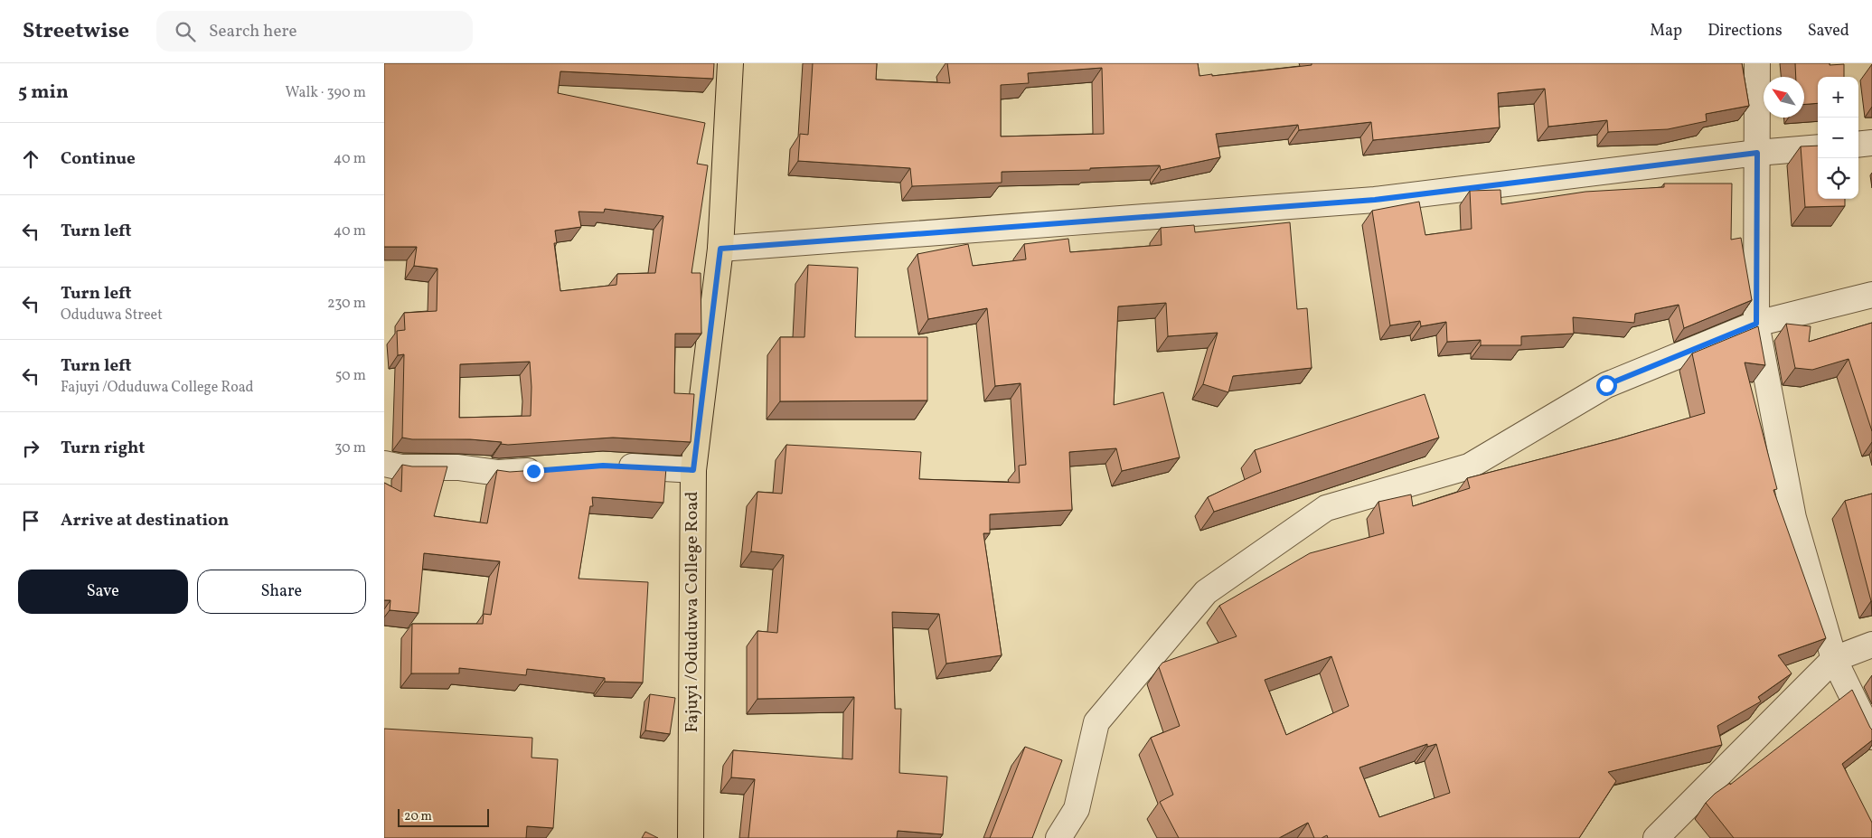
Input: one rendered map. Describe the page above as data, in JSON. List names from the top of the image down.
{
  "streets": {
    "main road": ["Fajuyi /Oduduwa College Road"]
  },
  "scale_bar": "20 m",
  "north": "top left",
  "page": {
    "header": "Streetwise",
    "search": "Search here",
    "nav": ["Map", "Directions", "Saved"],
    "heading": ["5 min", "Walk · 390 m"],
    "map_buttons": ["+", "−"],
    "list": [
      ["Continue", "40 m"],
      ["Turn left", "40 m"],
      ["Turn left", "Oduduwa Street", "230 m"],
      ["Turn left", "Fajuyi /Oduduwa College Road", "50 m"],
      ["Turn right", "30 m"],
      "Arrive at destination"
    ],
    "buttons": ["Save", "Share"],
    "scale": "20 m"
  }
}
